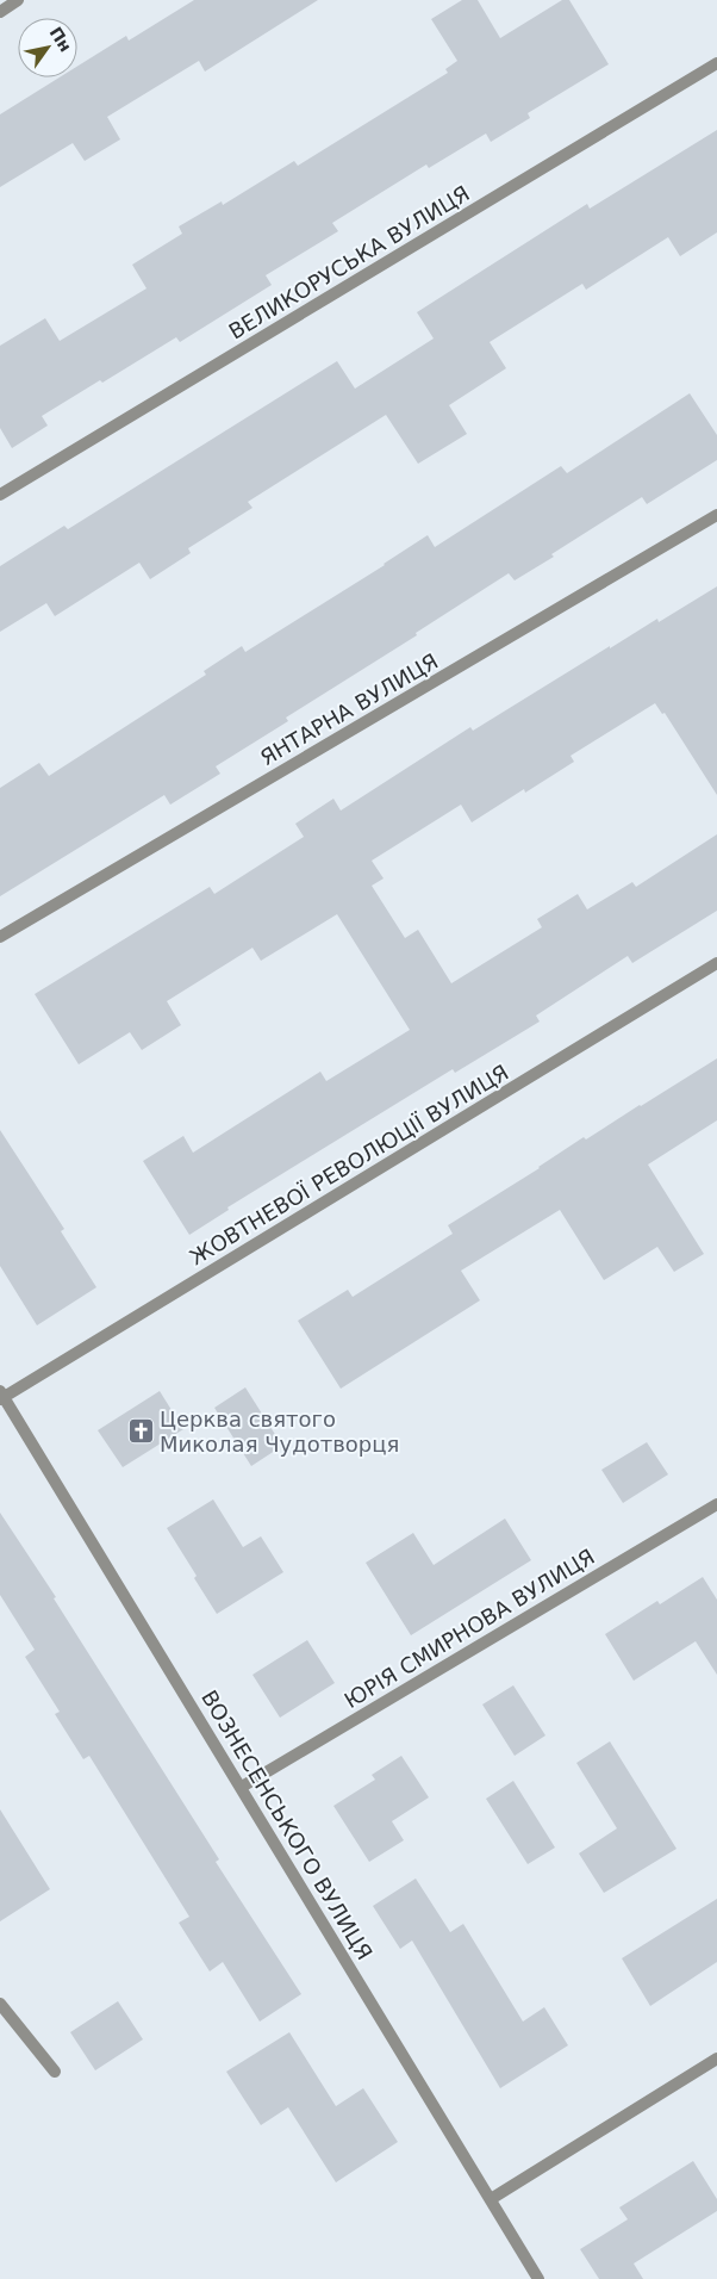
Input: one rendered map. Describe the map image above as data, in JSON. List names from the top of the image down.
{
  "streets": {
    "street": [
      "ВЕЛИКОРУСЬКА ВУЛИЦЯ",
      "ЯНТАРНА ВУЛИЦЯ",
      "ЖОВТНЕВОЇ РЕВОЛЮЦІЇ ВУЛИЦЯ",
      "ЮРІЯ СМИРНОВА ВУЛИЦЯ",
      "ВОЗНЕСЕНСЬКОГО ВУЛИЦЯ"
    ]
  },
  "crossings": [
    ["ЖОВТНЕВОЇ РЕВОЛЮЦІЇ ВУЛИЦЯ", "ВОЗНЕСЕНСЬКОГО ВУЛИЦЯ"],
    ["ЮРІЯ СМИРНОВА ВУЛИЦЯ", "ВОЗНЕСЕНСЬКОГО ВУЛИЦЯ"]
  ],
  "places": {
    "church": ["Церква святого Миколая Чудотворця"]
  },
  "north": "top right"
}
